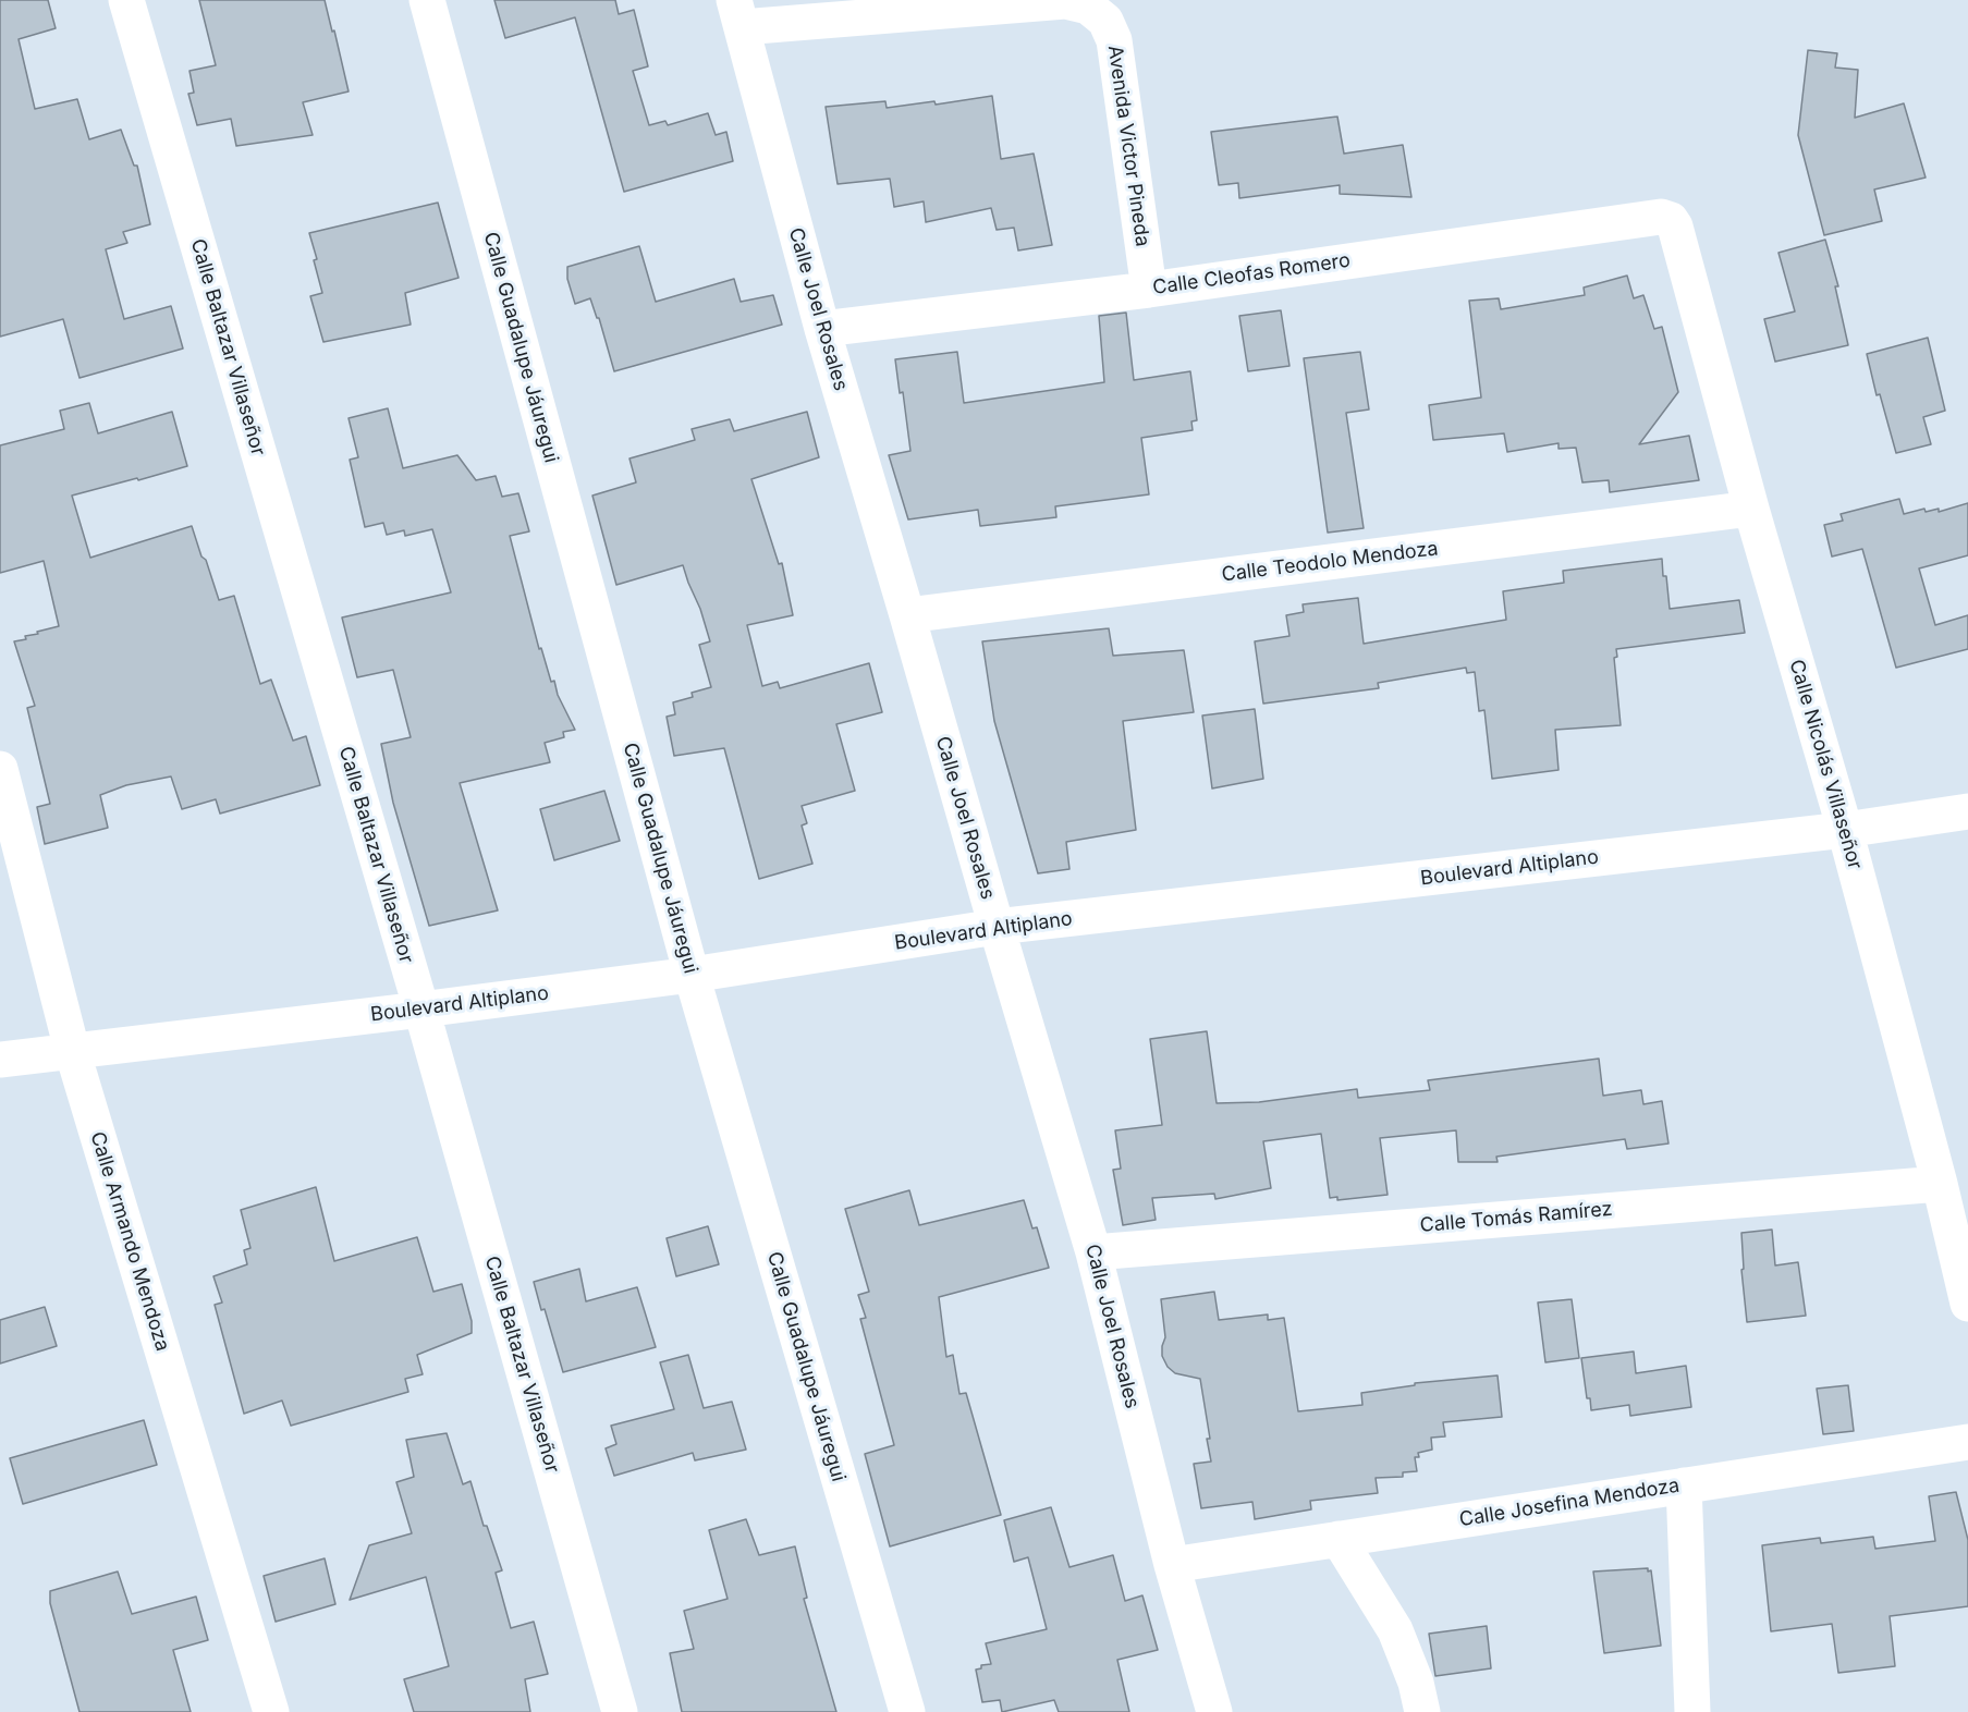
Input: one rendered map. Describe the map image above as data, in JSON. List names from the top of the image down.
{
  "streets": {
    "street": [
      "Avenida Victor Pineda",
      "Calle Cleofas Romero",
      "Calle Joel Rosales",
      "Calle Baltazar Villaseñor",
      "Calle Guadalupe Jáuregui",
      "Calle Teodolo Mendoza",
      "Calle Nicolás Villaseñor",
      "Boulevard Altiplano",
      "Calle Tomás Ramírez",
      "Calle Armando Mendoza",
      "Calle Josefina Mendoza"
    ]
  },
  "crossings": [
    ["Avenida Victor Pineda", "Calle Cleofas Romero"],
    ["Avenida Victor Pineda", "Calle Joel Rosales"],
    ["Calle Cleofas Romero", "Calle Joel Rosales"],
    ["Calle Cleofas Romero", "Calle Nicolás Villaseñor"],
    ["Calle Joel Rosales", "Calle Teodolo Mendoza"],
    ["Calle Joel Rosales", "Boulevard Altiplano"],
    ["Calle Joel Rosales", "Calle Tomás Ramírez"],
    ["Calle Joel Rosales", "Calle Josefina Mendoza"],
    ["Calle Baltazar Villaseñor", "Boulevard Altiplano"],
    ["Calle Guadalupe Jáuregui", "Boulevard Altiplano"],
    ["Calle Teodolo Mendoza", "Calle Nicolás Villaseñor"],
    ["Calle Nicolás Villaseñor", "Boulevard Altiplano"],
    ["Calle Nicolás Villaseñor", "Calle Tomás Ramírez"],
    ["Boulevard Altiplano", "Calle Armando Mendoza"]
  ]
}
